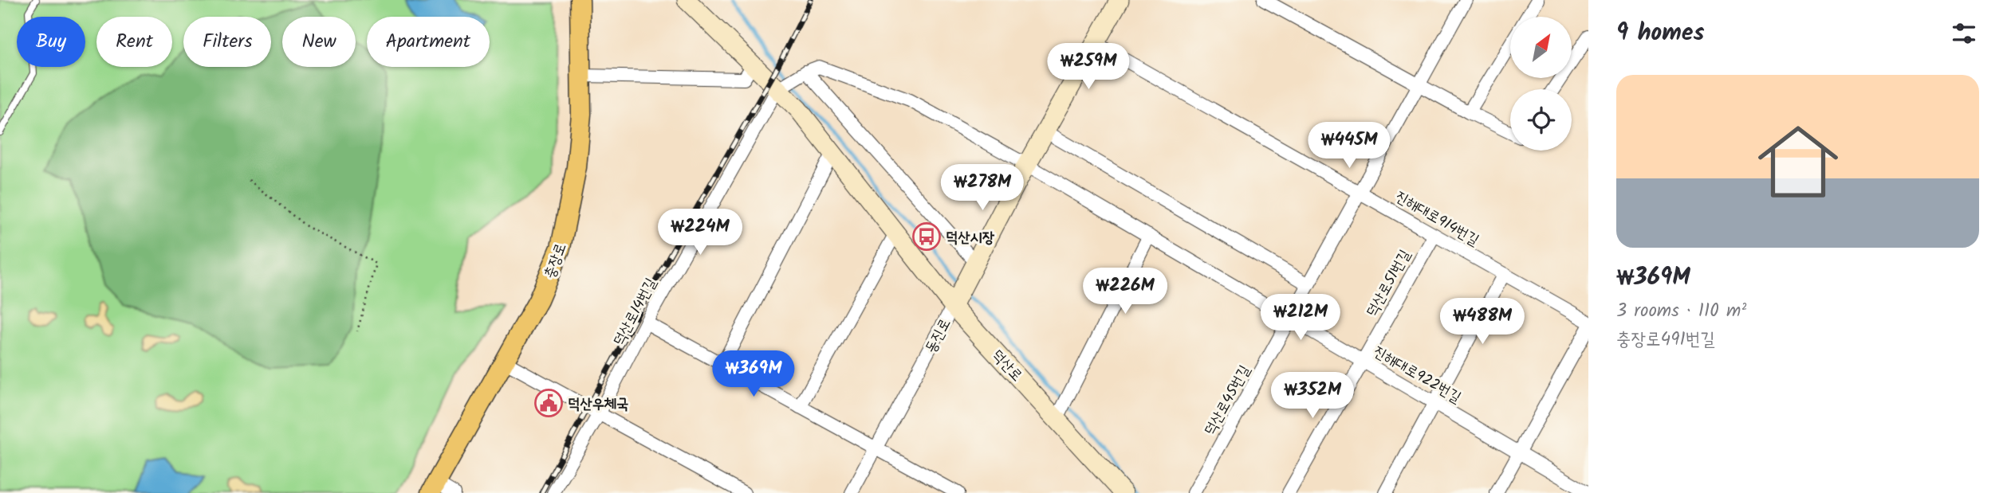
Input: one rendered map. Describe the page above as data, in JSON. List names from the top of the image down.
{
  "streets": {
    "main road": ["충장로"],
    "street": [
      "진해대로914번길",
      "덕산로51번길",
      "덕산로14번길",
      "동진로",
      "덕산로",
      "진해대로922번길",
      "덕산로45번길"
    ]
  },
  "crossings": [
    ["진해대로914번길", "덕산로51번길"],
    ["진해대로914번길", "동진로"],
    ["진해대로914번길", "덕산로45번길"],
    ["덕산로51번길", "진해대로922번길"],
    ["덕산로14번길", "덕산로"],
    ["동진로", "덕산로"],
    ["동진로", "진해대로922번길"],
    ["진해대로922번길", "덕산로45번길"]
  ],
  "places": {
    "bus stop": ["덕산시장"],
    "public building": ["덕산우체국"]
  },
  "north": "top right",
  "page": {
    "heading": "9 homes",
    "chip": [
      "Buy",
      "Rent",
      "Filters",
      "New",
      "Apartment"
    ],
    "price": [
      "₩259M",
      "₩445M",
      "₩278M",
      "₩224M",
      "₩226M",
      "₩212M",
      "₩488M",
      "₩369M",
      "₩352M"
    ],
    "list": [
      {
        "name": "₩369M",
        "note": "3 rooms · 110 m² · 충장로491번길"
      }
    ]
  }
}
